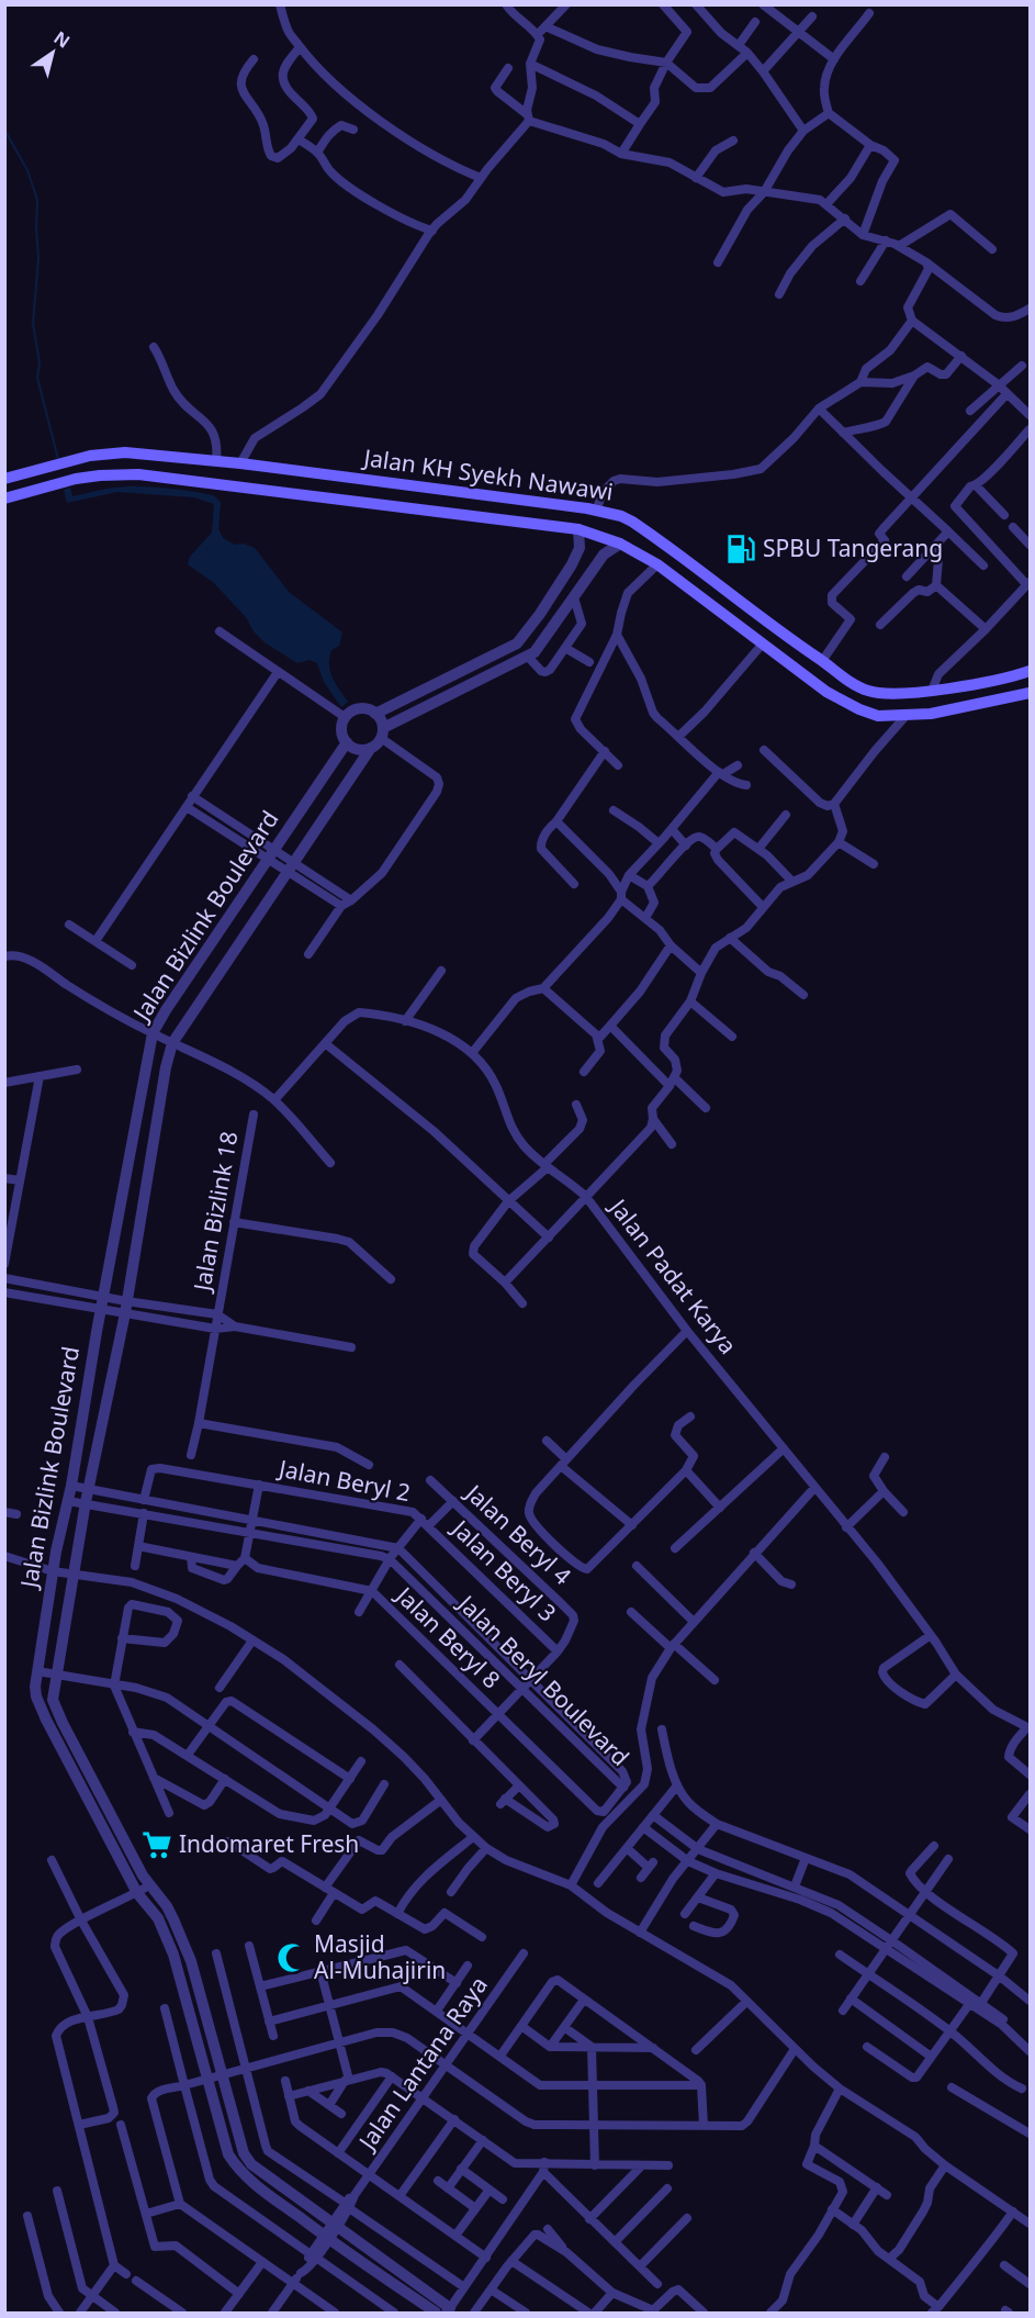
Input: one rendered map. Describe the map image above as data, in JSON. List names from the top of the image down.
{
  "streets": {
    "main road": ["Jalan KH Syekh Nawawi"],
    "street": [
      "Jalan Bizlink Boulevard",
      "Jalan Bizlink 18",
      "Jalan Padat Karya",
      "Jalan Beryl 2",
      "Jalan Beryl 4",
      "Jalan Beryl 3",
      "Jalan Beryl 8",
      "Jalan Beryl Boulevard",
      "Jalan Lantana Raya"
    ]
  },
  "crossings": [
    ["Jalan Bizlink Boulevard", "Jalan Lantana Raya"],
    ["Jalan Beryl 2", "Jalan Beryl 3"],
    ["Jalan Beryl 4", "Jalan Beryl 3"],
    ["Jalan Beryl 8", "Jalan Beryl Boulevard"]
  ],
  "places": {
    "fuel station": ["SPBU Tangerang"],
    "supermarket": ["Indomaret Fresh"],
    "mosque": ["Masjid Al-Muhajirin"]
  },
  "north": "top right"
}
